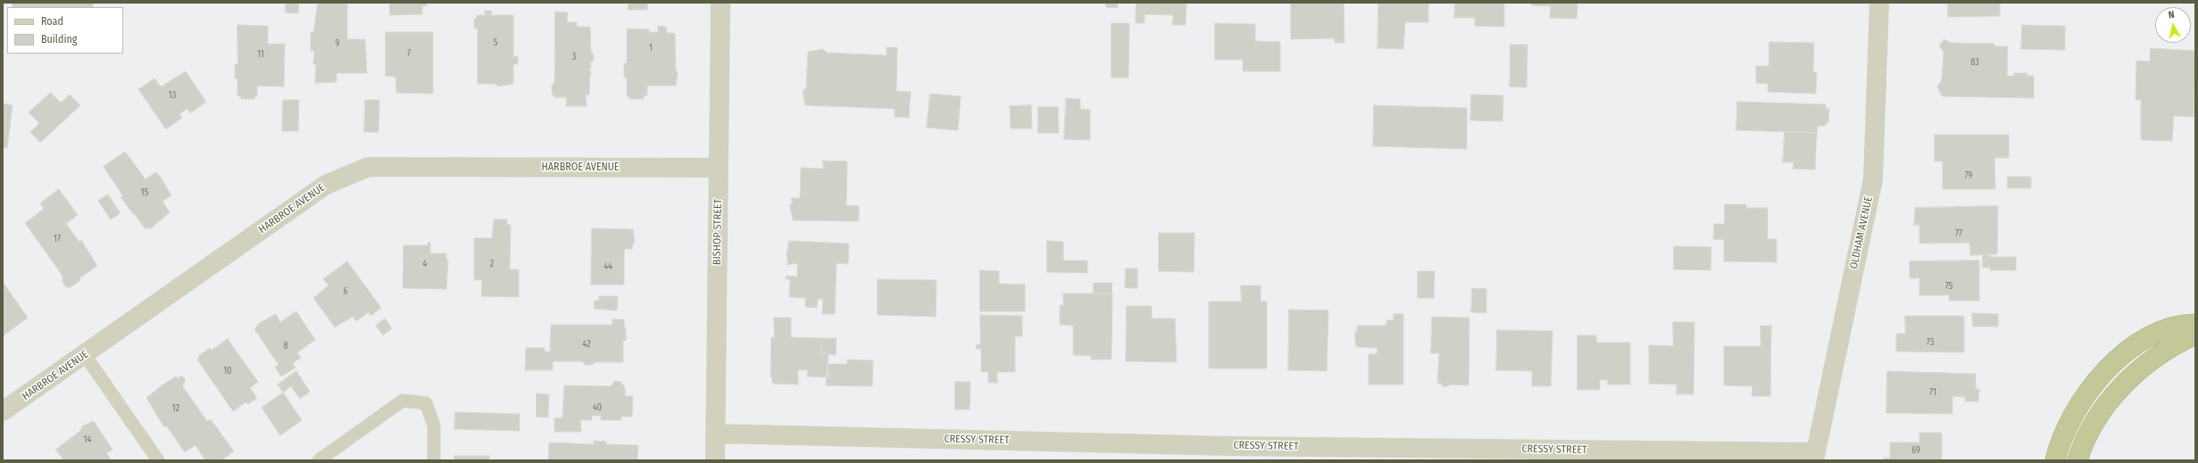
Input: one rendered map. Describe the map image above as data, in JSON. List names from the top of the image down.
{
  "streets": {
    "street": [
      "HARBROE AVENUE",
      "BISHOP STREET",
      "OLDHAM AVENUE",
      "CRESSY STREET"
    ]
  },
  "crossings": [
    ["HARBROE AVENUE", "BISHOP STREET"],
    ["BISHOP STREET", "CRESSY STREET"],
    ["OLDHAM AVENUE", "CRESSY STREET"]
  ],
  "house_numbers": [
    "5",
    "9",
    "1",
    "7",
    "11",
    "3",
    "83",
    "13",
    "79",
    "15",
    "77",
    "17",
    "4",
    "2",
    "44",
    "75",
    "6",
    "73",
    "42",
    "8",
    "10",
    "71",
    "40",
    "12",
    "14",
    "69"
  ],
  "legend": ["Road", "Building"],
  "north": "top"
}
